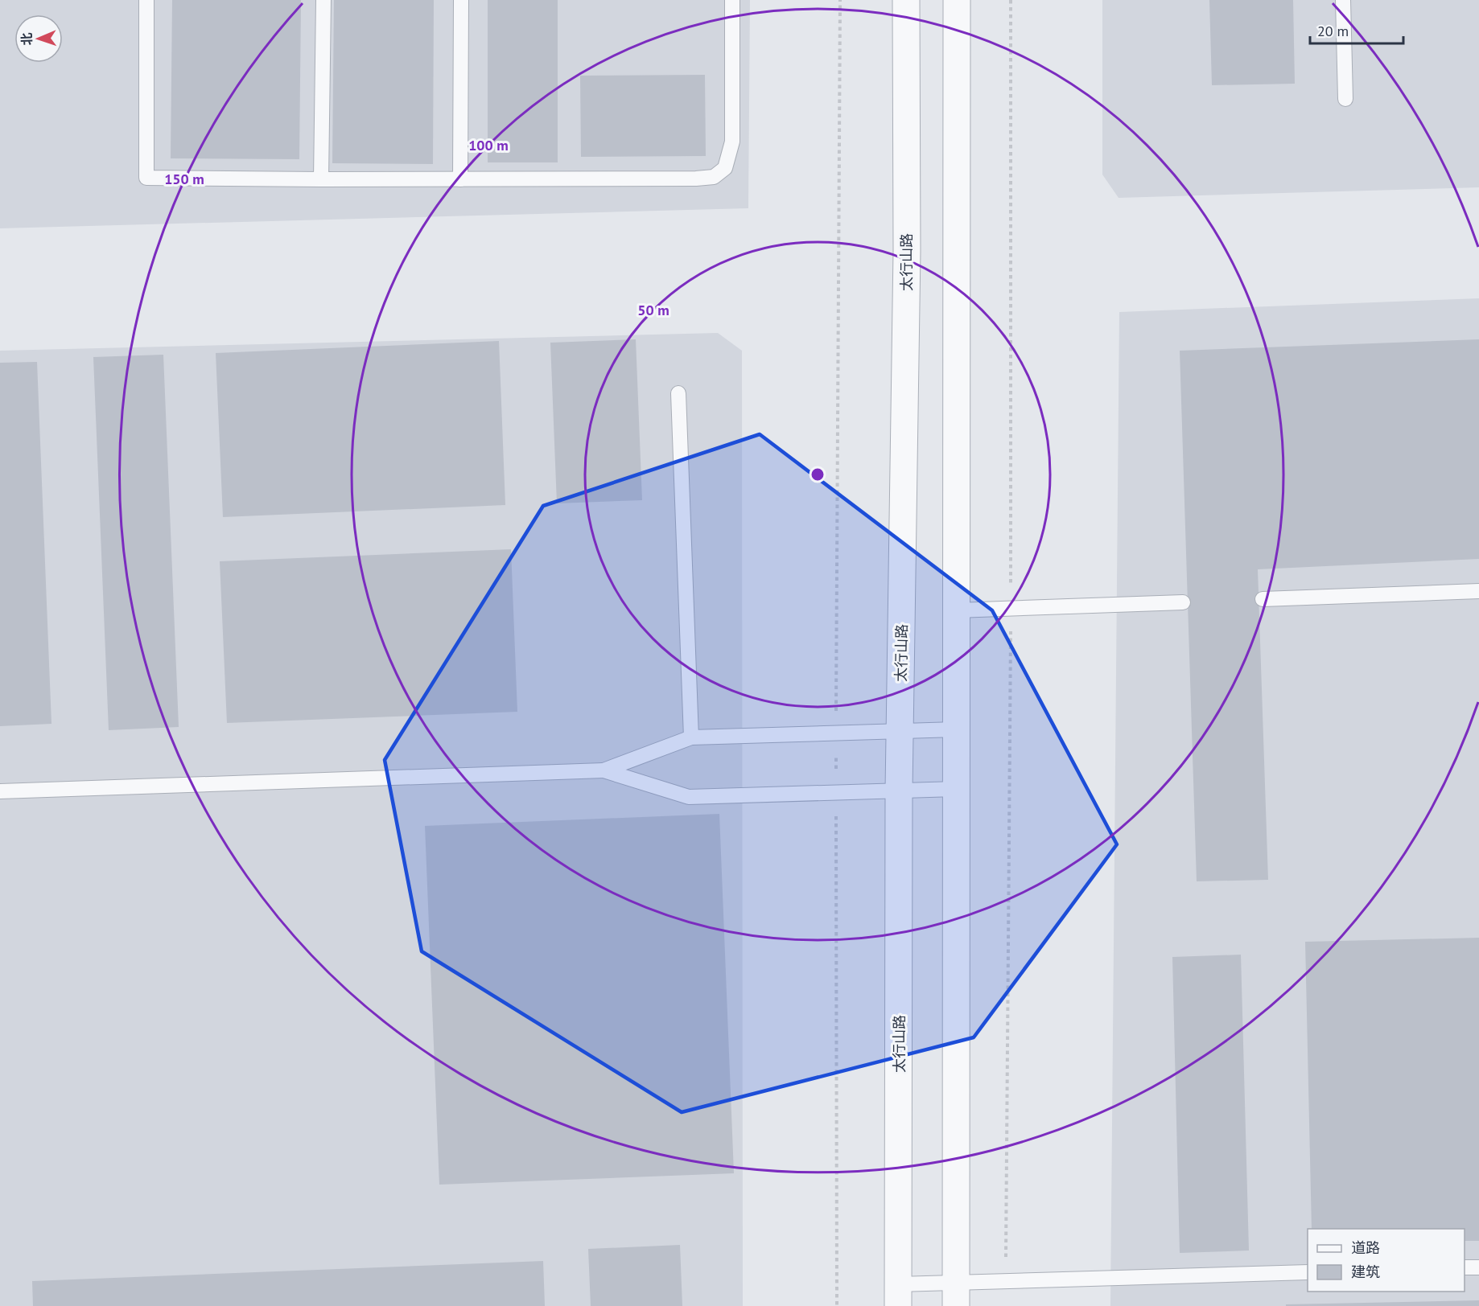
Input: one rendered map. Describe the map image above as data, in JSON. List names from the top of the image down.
{
  "streets": {
    "street": ["太行山路"]
  },
  "legend": ["道路", "建筑"],
  "scale_bar": "20 m",
  "north": "left",
  "rings": ["100 m", "150 m", "50 m"]
}
